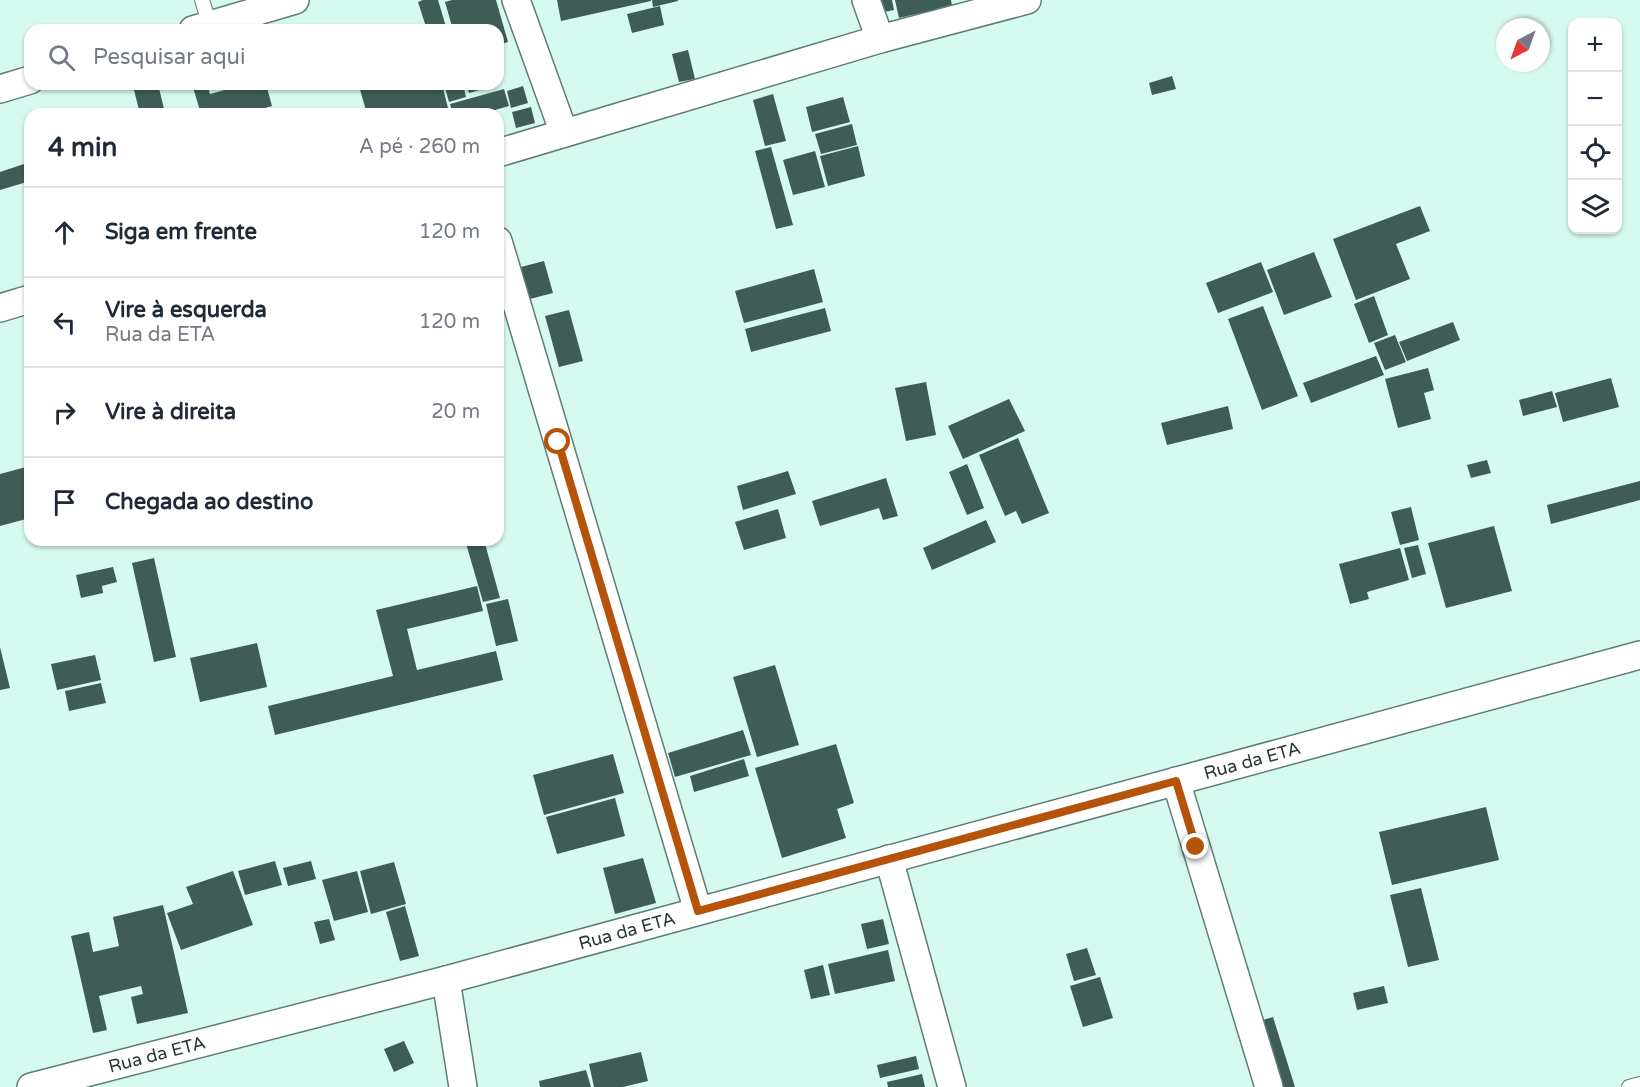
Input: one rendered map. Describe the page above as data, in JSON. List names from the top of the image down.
{
  "streets": {
    "street": ["Rua da ETA"]
  },
  "north": "bottom left",
  "page": {
    "map_buttons": ["+", "−"],
    "search": "Pesquisar aqui",
    "heading": ["4 min", "A pé · 260 m"],
    "list": [
      ["Siga em frente", "120 m"],
      ["Vire à esquerda", "Rua da ETA", "120 m"],
      ["Vire à direita", "20 m"],
      "Chegada ao destino"
    ]
  }
}
